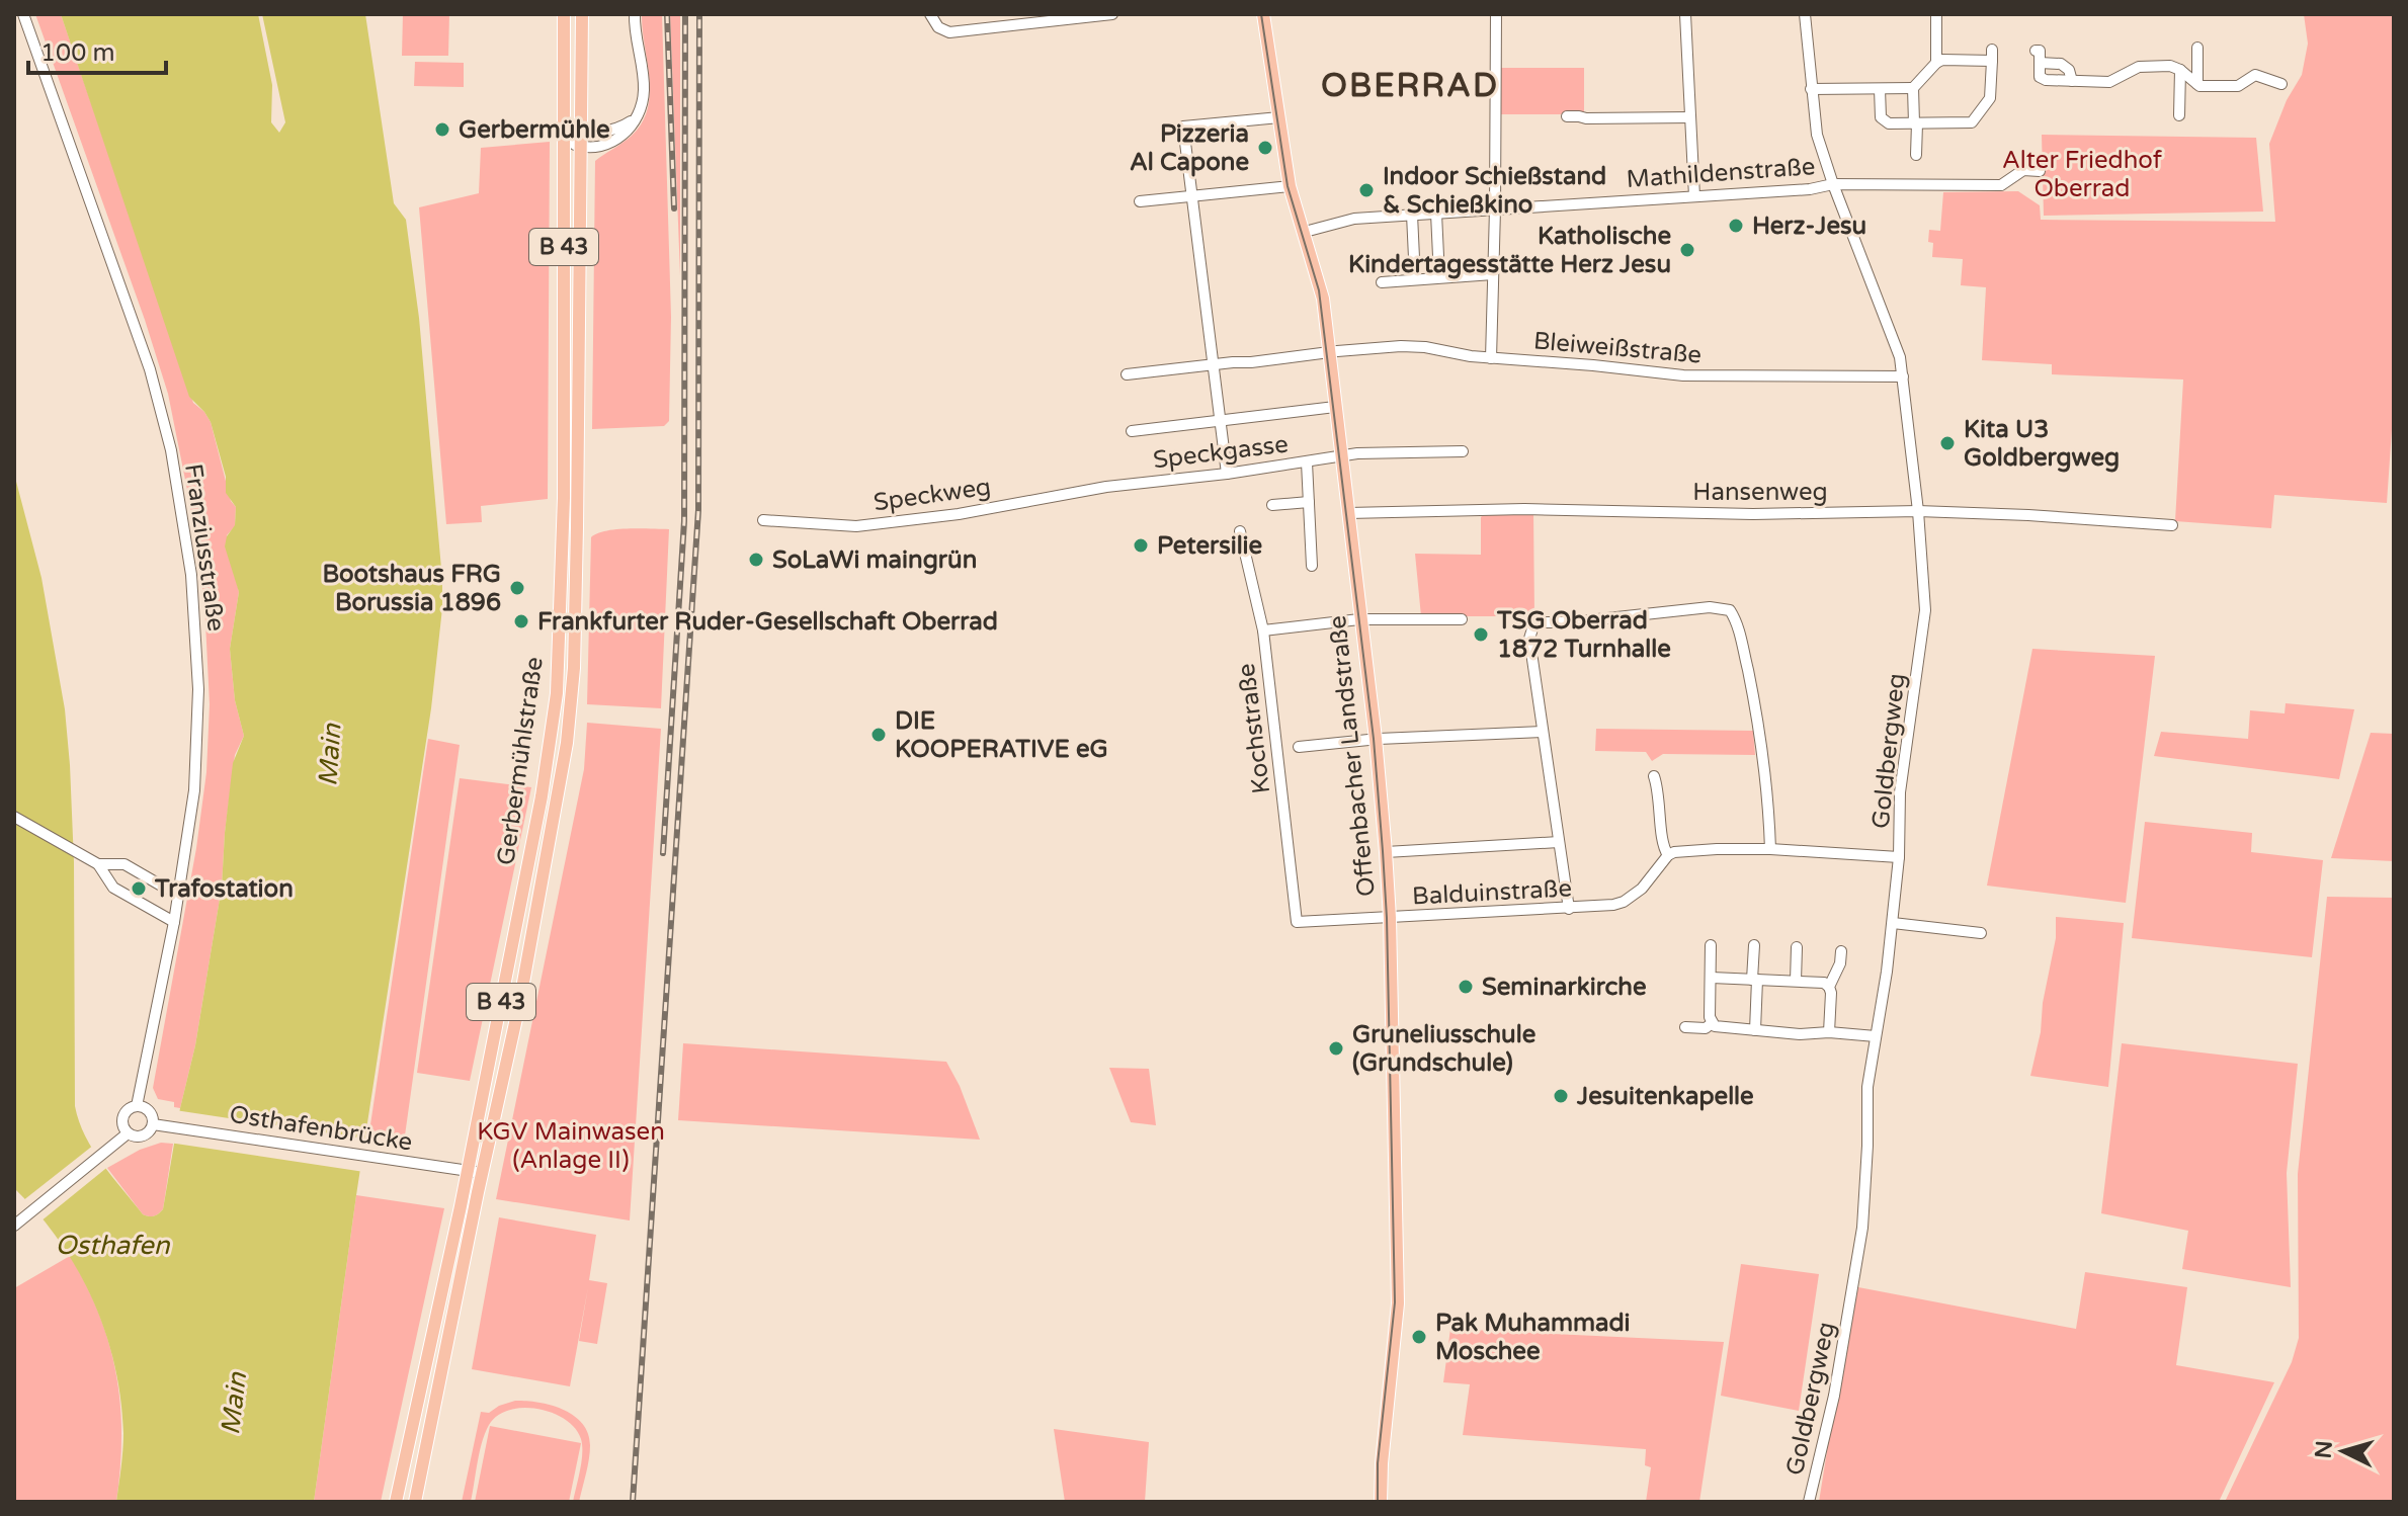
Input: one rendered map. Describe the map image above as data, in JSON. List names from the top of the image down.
{
  "streets": {
    "main road": ["B 43", "Offenbacher Landstraße", "Gerbermühlstraße"],
    "street": [
      "Mathildenstraße",
      "Bleiweißstraße",
      "Speckgasse",
      "Hansenweg",
      "Speckweg",
      "Franziusstraße",
      "Kochstraße",
      "Goldbergweg",
      "Balduinstraße",
      "Osthafenbrücke"
    ]
  },
  "crossings": [
    ["Mathildenstraße", "Goldbergweg"],
    ["Mathildenstraße", "Offenbacher Landstraße"],
    ["Bleiweißstraße", "Goldbergweg"],
    ["Bleiweißstraße", "Offenbacher Landstraße"],
    ["Speckgasse", "Speckweg"],
    ["Speckgasse", "Offenbacher Landstraße"],
    ["Hansenweg", "Goldbergweg"],
    ["Hansenweg", "Offenbacher Landstraße"],
    ["Franziusstraße", "Osthafenbrücke"],
    ["Kochstraße", "Balduinstraße"],
    ["Offenbacher Landstraße", "Balduinstraße"],
    ["Gerbermühlstraße", "Osthafenbrücke"]
  ],
  "districts": ["OBERRAD"],
  "water": ["Main", "Osthafen"],
  "parks": ["Alter Friedhof Oberrad", "KGV Mainwasen (Anlage II)"],
  "places": [
    "Gerbermühle",
    "Pizzeria Al Capone",
    "Indoor Schießstand & Schießkino",
    "Herz-Jesu",
    "Katholische Kindertagesstätte Herz Jesu",
    "Kita U3 Goldbergweg",
    "Petersilie",
    "SoLaWi maingrün",
    "Bootshaus FRG Borussia 1896",
    "Frankfurter Ruder-Gesellschaft Oberrad",
    "TSG Oberrad 1872 Turnhalle",
    "DIE KOOPERATIVE eG",
    "Trafostation",
    "Seminarkirche",
    "Gruneliusschule (Grundschule)",
    "Jesuitenkapelle",
    "Pak Muhammadi Moschee"
  ],
  "scale_bar": "100 m",
  "north": "left"
}
